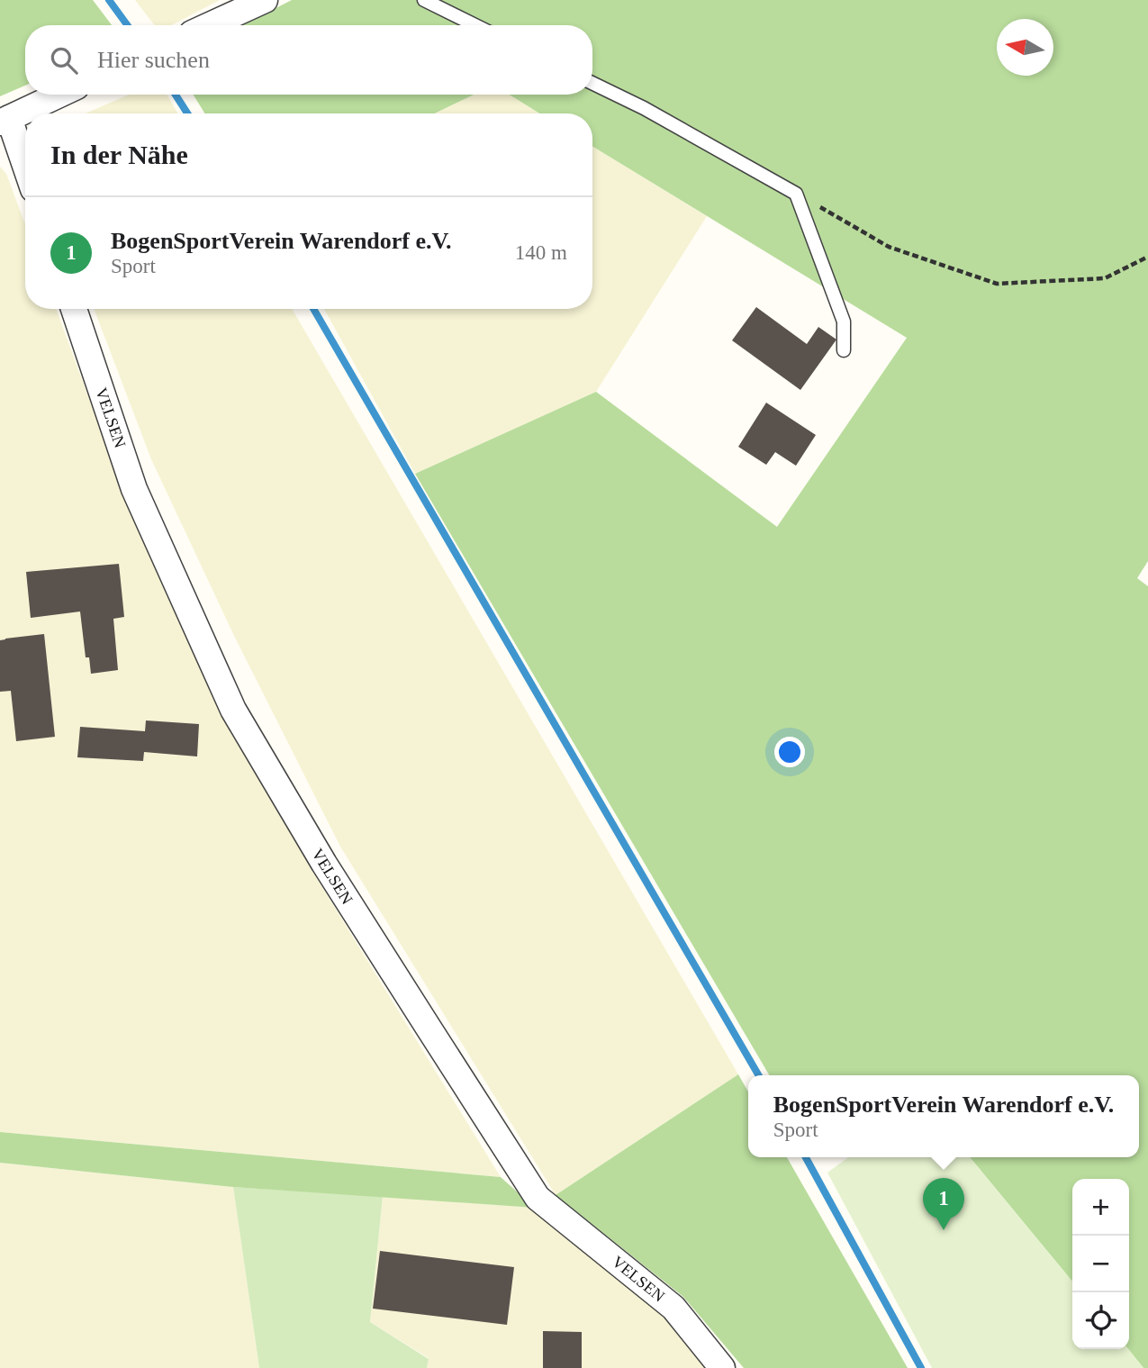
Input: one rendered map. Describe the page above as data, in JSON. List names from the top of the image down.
{
  "streets": {
    "street": ["VELSEN"]
  },
  "north": "left",
  "page": {
    "search": "Hier suchen",
    "heading": "In der Nähe",
    "list": [
      {
        "mark": "1",
        "name": "BogenSportVerein Warendorf e.V.",
        "note": "Sport",
        "value": "140 m"
      }
    ],
    "popup": ["BogenSportVerein Warendorf e.V.", "Sport"],
    "pins": "1",
    "map_buttons": ["+", "−"]
  }
}
